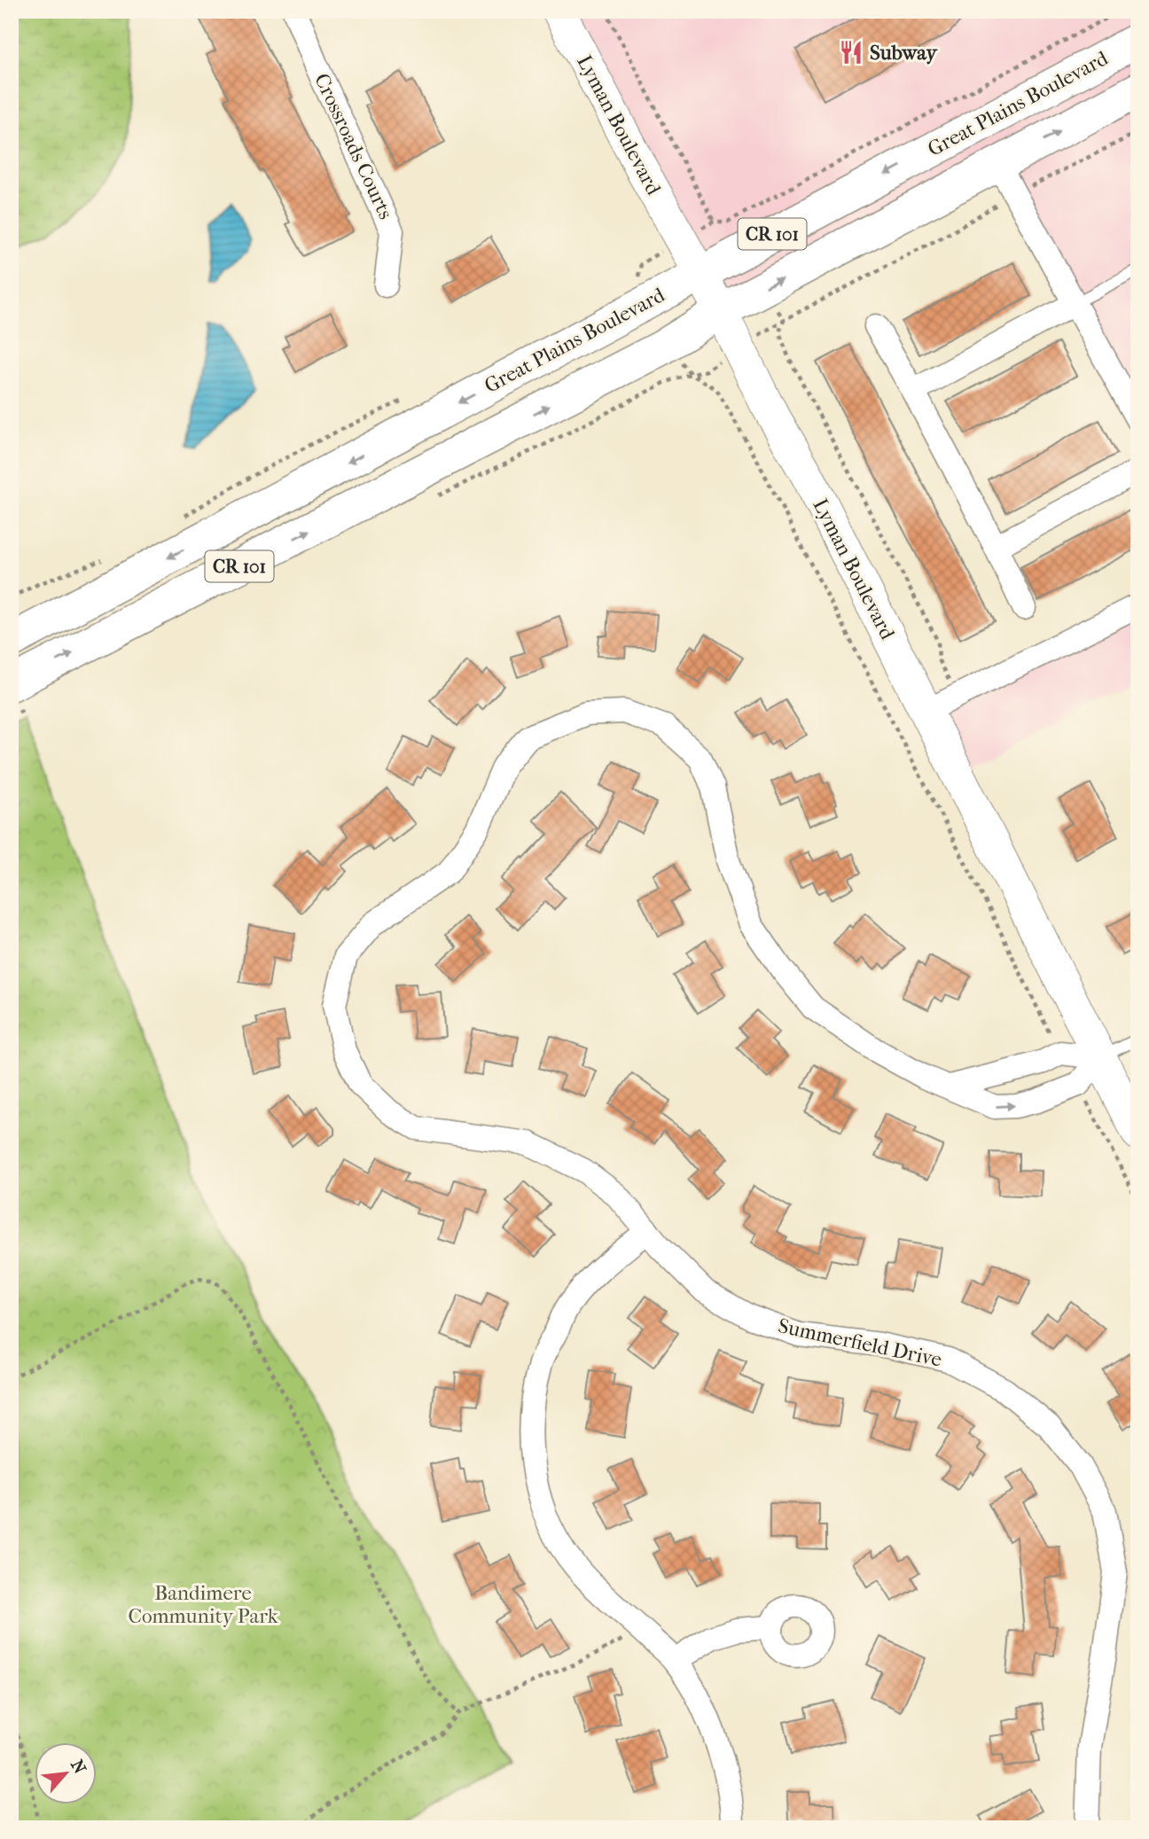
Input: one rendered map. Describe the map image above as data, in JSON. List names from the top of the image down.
{
  "streets": {
    "main road": ["Great Plains Boulevard", "CR 101"],
    "street": ["Lyman Boulevard", "Crossroads Courts", "Summerfield Drive"]
  },
  "crossings": [
    ["Great Plains Boulevard", "Lyman Boulevard"],
    ["Lyman Boulevard", "CR 101"],
    ["Lyman Boulevard", "Summerfield Drive"]
  ],
  "parks": ["Bandimere Community Park"],
  "places": {
    "restaurant": ["Subway"]
  },
  "north": "top right"
}
